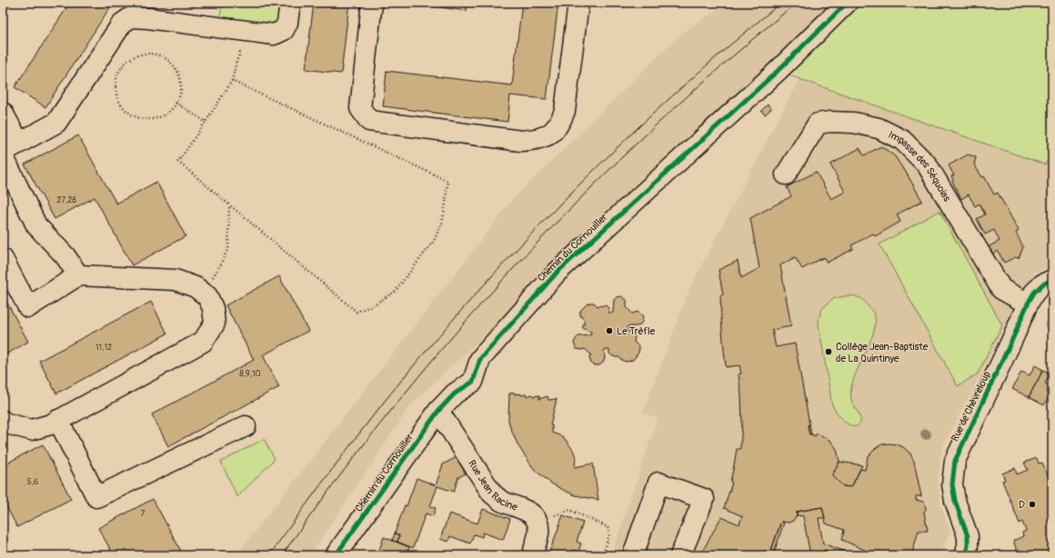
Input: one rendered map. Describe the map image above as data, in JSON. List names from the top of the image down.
{
  "streets": {
    "street": [
      "Impasse des Séquoias",
      "Chemin du Cornouiller",
      "Rue de Chèvreloup",
      "Rue Jean Racine"
    ]
  },
  "crossings": [
    ["Impasse des Séquoias", "Rue de Chèvreloup"],
    ["Chemin du Cornouiller", "Rue Jean Racine"]
  ],
  "places": ["Le Trèfle", "Collège Jean-Baptiste de La Quintinye", "D"],
  "house_numbers": [
    "27,28",
    "11,12",
    "8,9,10",
    "5,6",
    "7"
  ]
}
